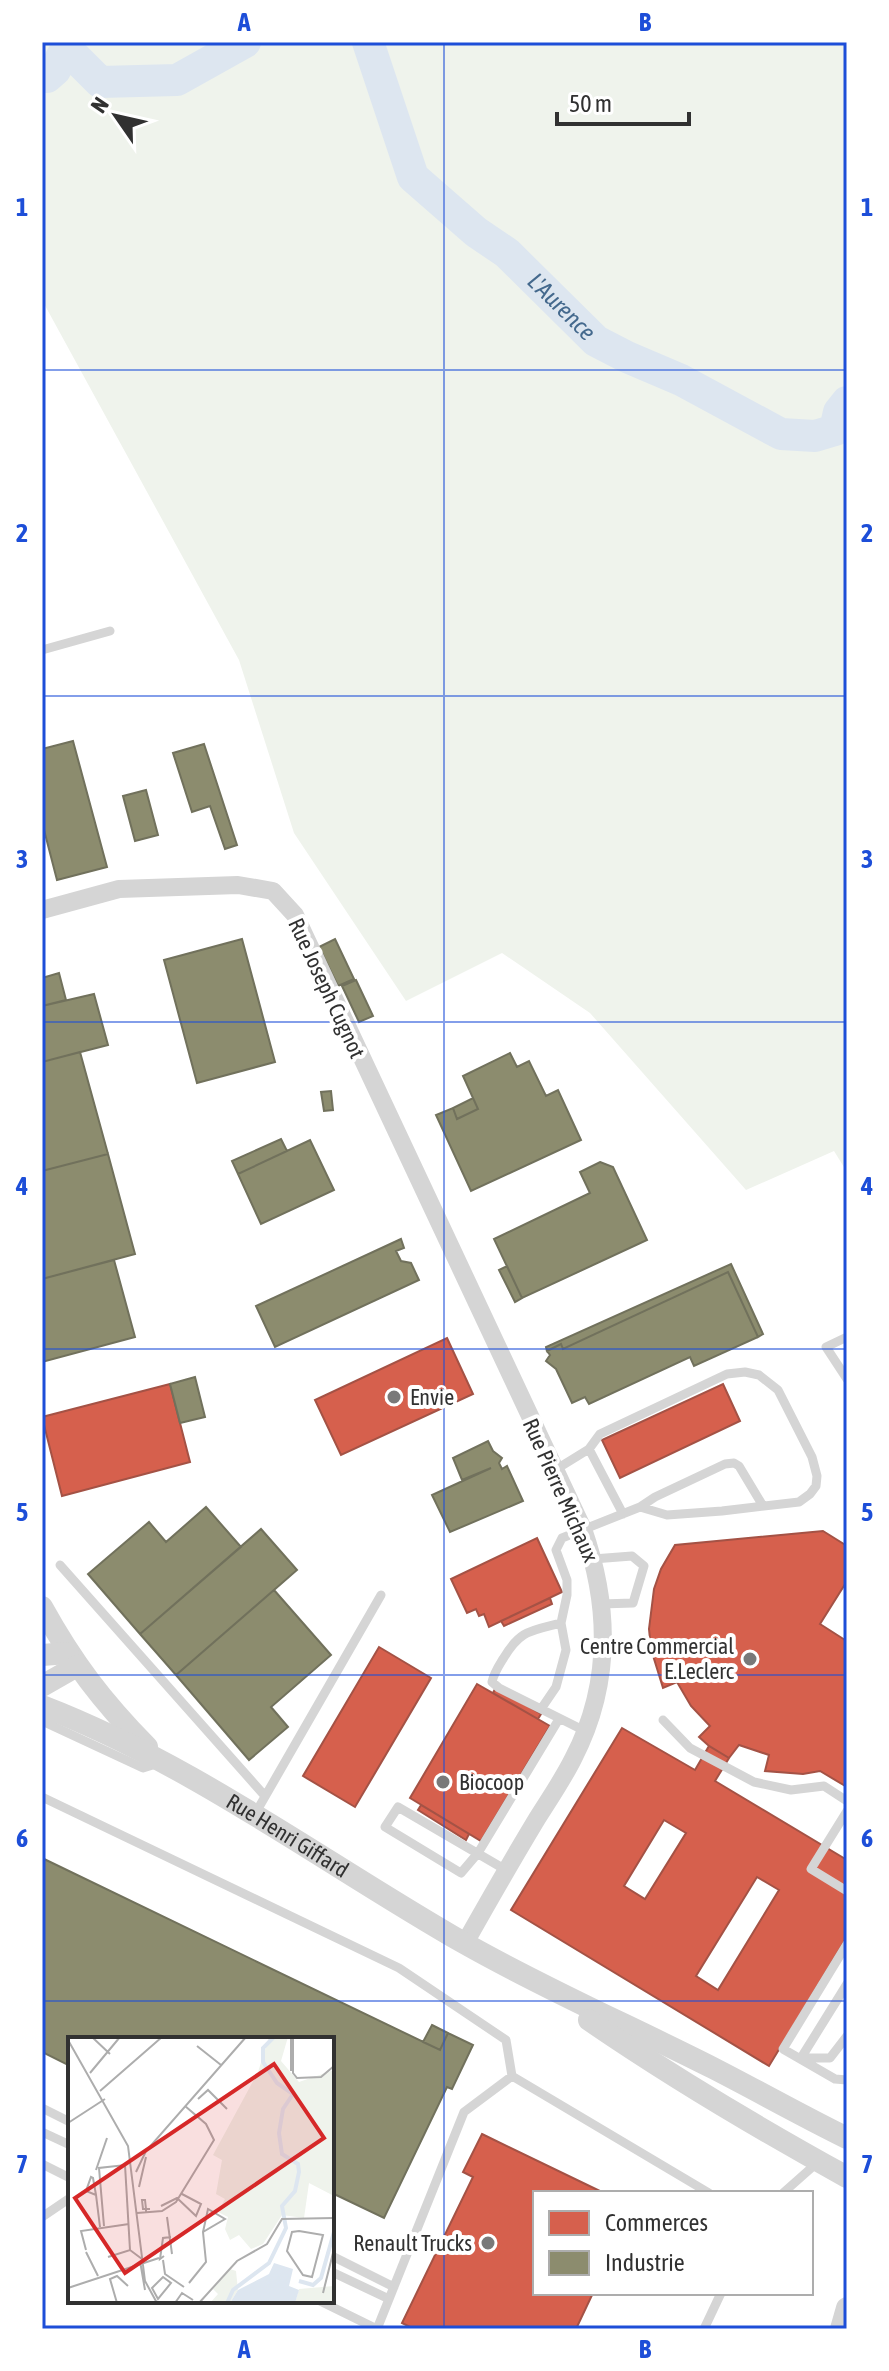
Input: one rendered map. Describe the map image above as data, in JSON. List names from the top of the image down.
{
  "streets": {
    "street": ["Rue Joseph Cugnot", "Rue Pierre Michaux", "Rue Henri Giffard"]
  },
  "crossings": [
    ["Rue Joseph Cugnot", "Rue Pierre Michaux"],
    ["Rue Pierre Michaux", "Rue Henri Giffard"]
  ],
  "water": ["L'Aurence"],
  "places": [
    "Envie",
    "Centre Commercial E.Leclerc",
    "Biocoop",
    "Renault Trucks"
  ],
  "legend": ["Commerces", "Industrie"],
  "scale_bar": "50 m",
  "north": "top left",
  "grid": {
    "columns": ["A", "B"],
    "rows": [
      "1",
      "2",
      "3",
      "4",
      "5",
      "6",
      "7"
    ]
  }
}
